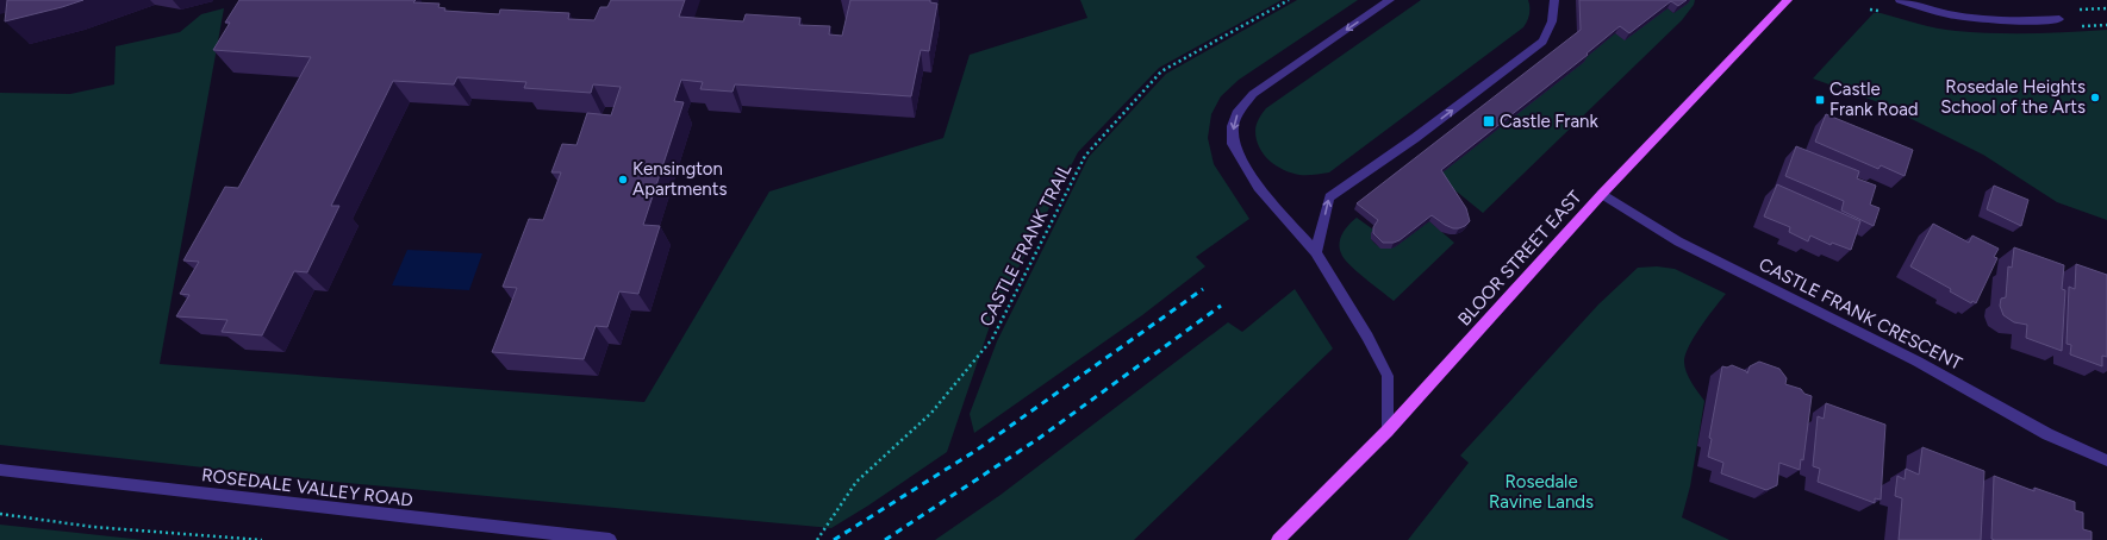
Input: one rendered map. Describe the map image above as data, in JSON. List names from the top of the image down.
{
  "streets": {
    "main road": ["BLOOR STREET EAST"],
    "street": ["CASTLE FRANK CRESCENT", "ROSEDALE VALLEY ROAD"],
    "path": ["CASTLE FRANK TRAIL"]
  },
  "crossings": [
    ["BLOOR STREET EAST", "CASTLE FRANK CRESCENT"]
  ],
  "parks": ["Rosedale Ravine Lands"],
  "places": {
    "other": ["Rosedale Heights School of the Arts", "Kensington Apartments"],
    "transit": ["Castle Frank Road", "Castle Frank"]
  }
}
